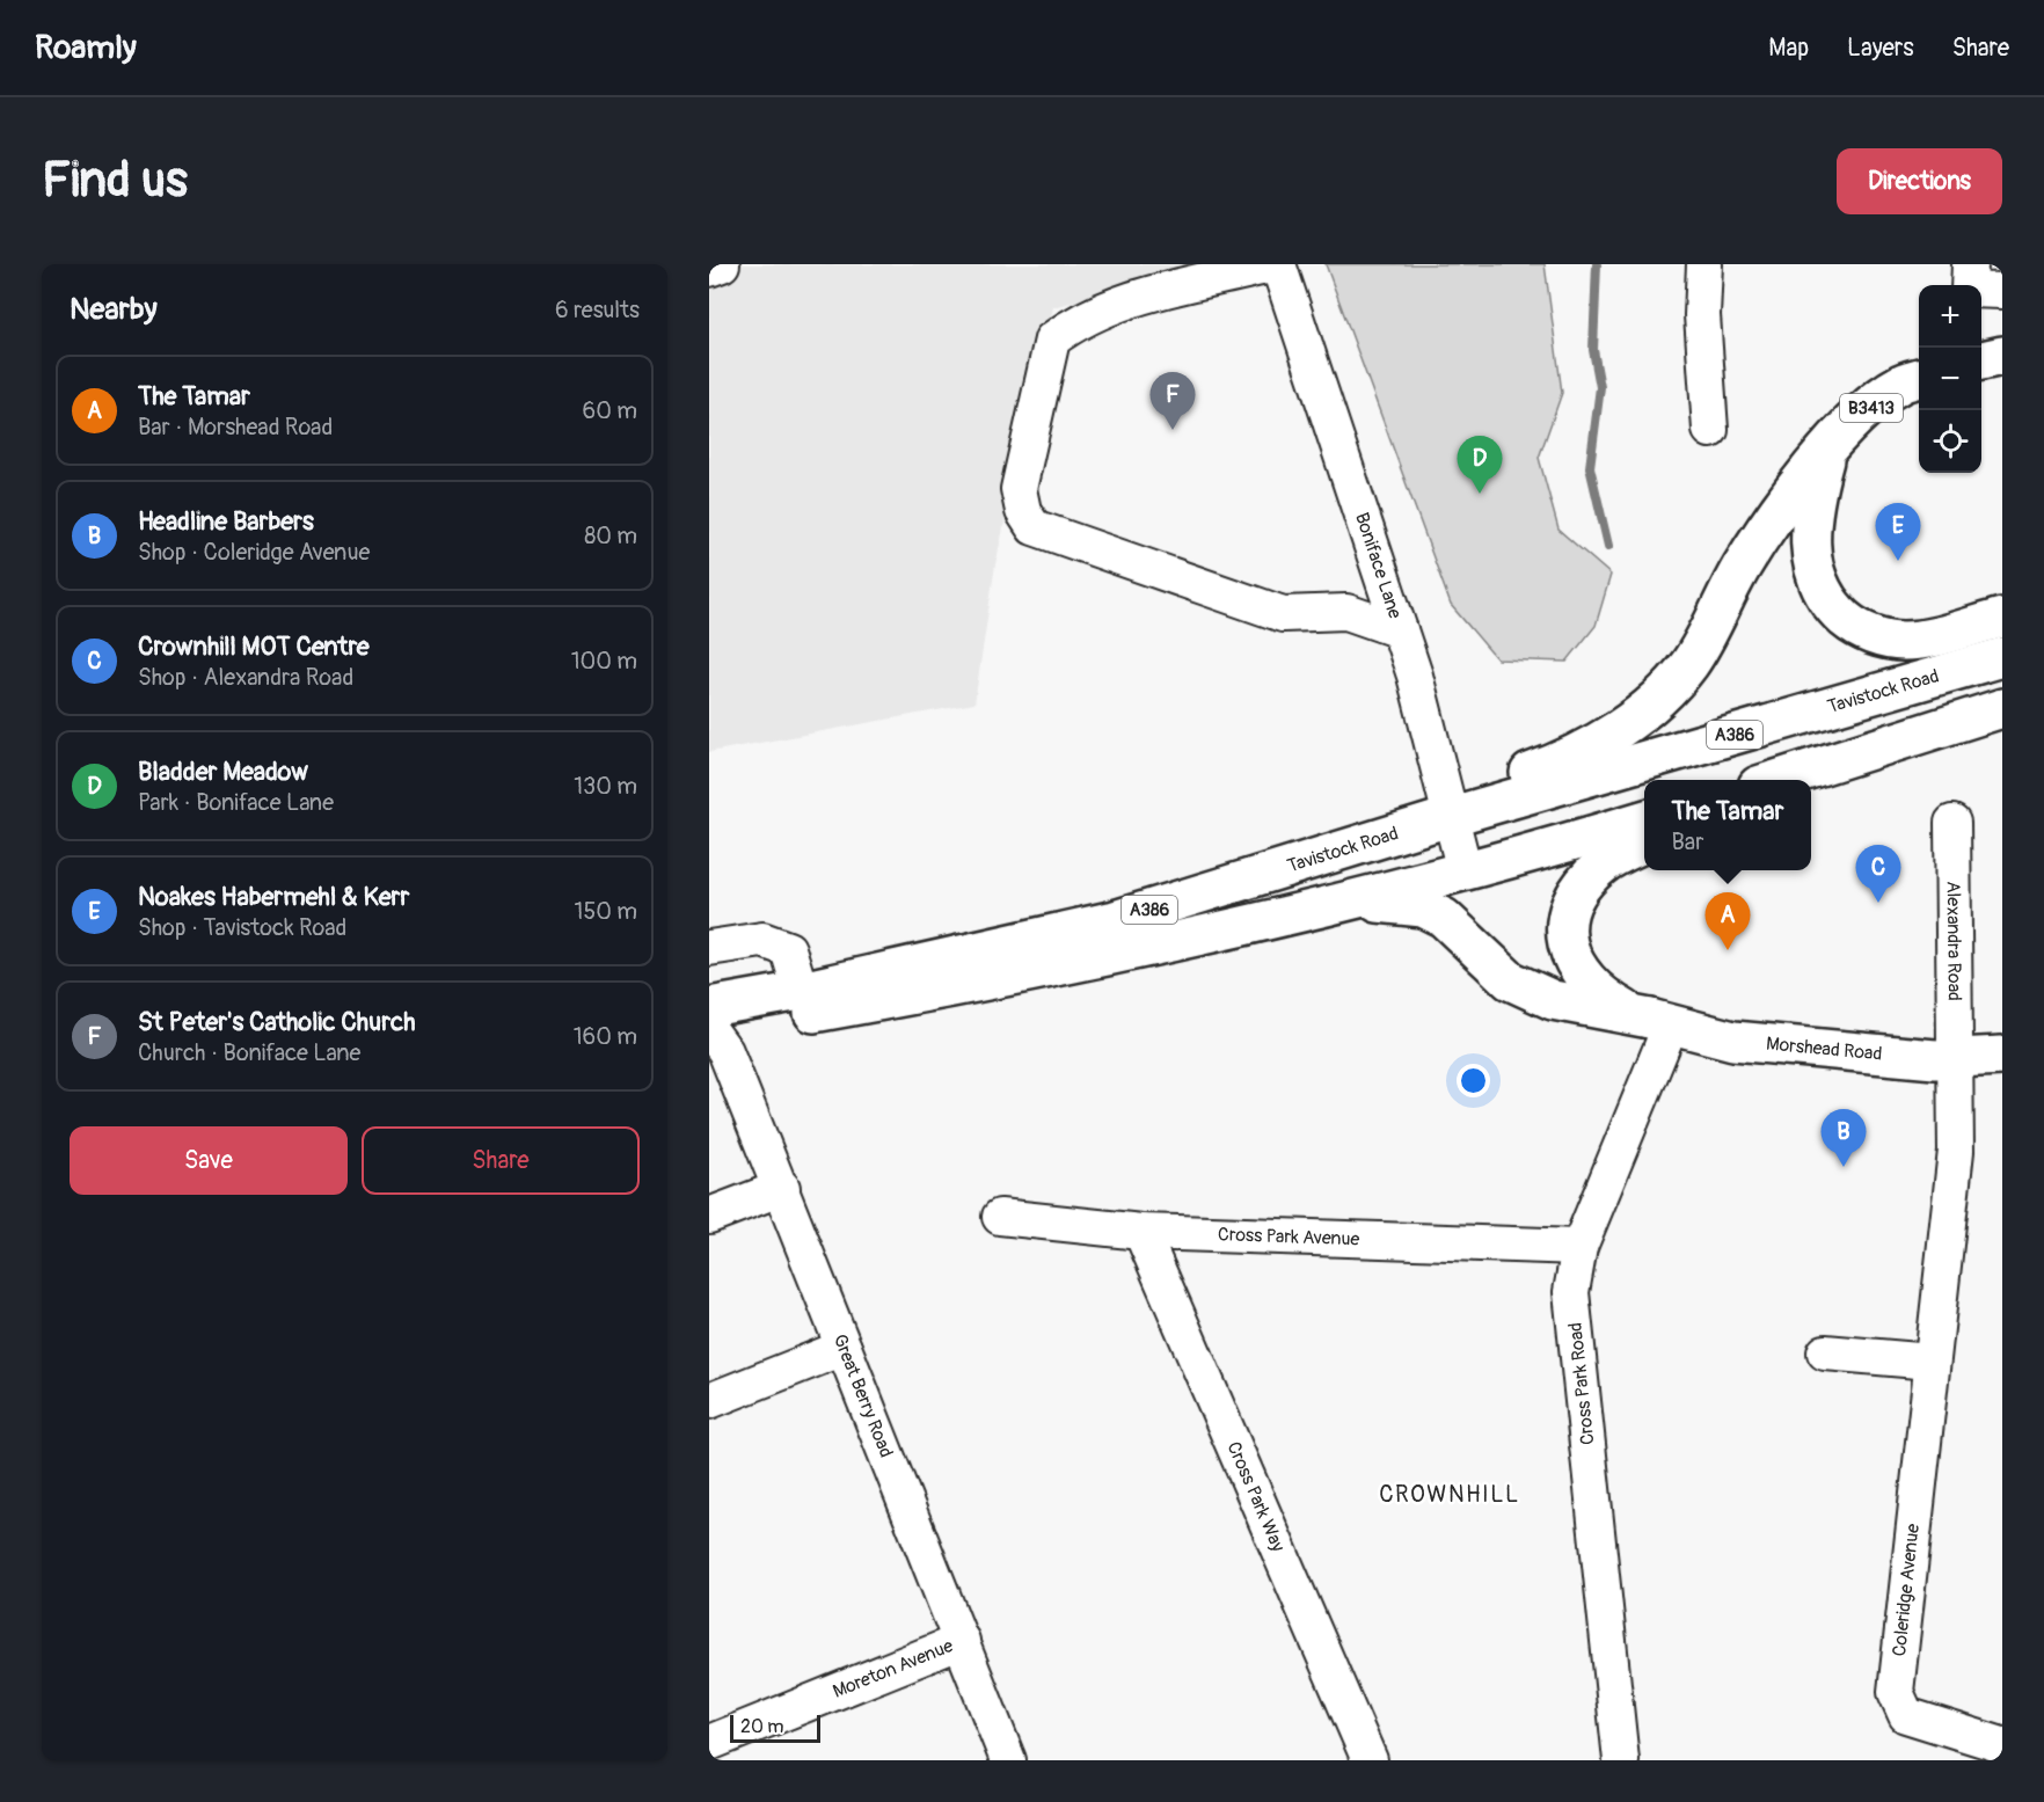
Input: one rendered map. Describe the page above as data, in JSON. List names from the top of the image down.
{
  "streets": {
    "main road": [
      "B3413",
      "Tavistock Road",
      "A386",
      "Morshead Road"
    ],
    "street": [
      "Boniface Lane",
      "Alexandra Road",
      "Cross Park Avenue",
      "Cross Park Road",
      "Great Berry Road",
      "Cross Park Way",
      "Coleridge Avenue",
      "Moreton Avenue"
    ]
  },
  "crossings": [
    ["Boniface Lane", "Tavistock Road"],
    ["Boniface Lane", "A386"],
    ["Tavistock Road", "A386"],
    ["A386", "Great Berry Road"],
    ["Alexandra Road", "Morshead Road"],
    ["Alexandra Road", "Coleridge Avenue"],
    ["Morshead Road", "Cross Park Road"],
    ["Morshead Road", "Coleridge Avenue"],
    ["Cross Park Avenue", "Cross Park Road"],
    ["Cross Park Avenue", "Cross Park Way"],
    ["Great Berry Road", "Moreton Avenue"]
  ],
  "districts": ["CROWNHILL"],
  "scale_bar": "20 m",
  "page": {
    "header": "Roamly",
    "nav": ["Map", "Layers", "Share"],
    "buttons": [
      "Directions",
      ["Save", "Share"]
    ],
    "title": "Find us",
    "heading": ["Nearby", "6 results"],
    "map_buttons": ["+", "−"],
    "list": [
      {
        "mark": "A",
        "name": "The Tamar",
        "note": "Bar · Morshead Road",
        "value": "60 m"
      },
      {
        "mark": "B",
        "name": "Headline Barbers",
        "note": "Shop · Coleridge Avenue",
        "value": "80 m"
      },
      {
        "mark": "C",
        "name": "Crownhill MOT Centre",
        "note": "Shop · Alexandra Road",
        "value": "100 m"
      },
      {
        "mark": "D",
        "name": "Bladder Meadow",
        "note": "Park · Boniface Lane",
        "value": "130 m"
      },
      {
        "mark": "E",
        "name": "Noakes Habermehl & Kerr",
        "note": "Shop · Tavistock Road",
        "value": "150 m"
      },
      {
        "mark": "F",
        "name": "St Peter's Catholic Church",
        "note": "Church · Boniface Lane",
        "value": "160 m"
      }
    ],
    "pins": [
      "F",
      "D",
      "E",
      "C",
      "A",
      "B"
    ],
    "popup": ["The Tamar", "Bar"],
    "scale": "20 m"
  }
}
